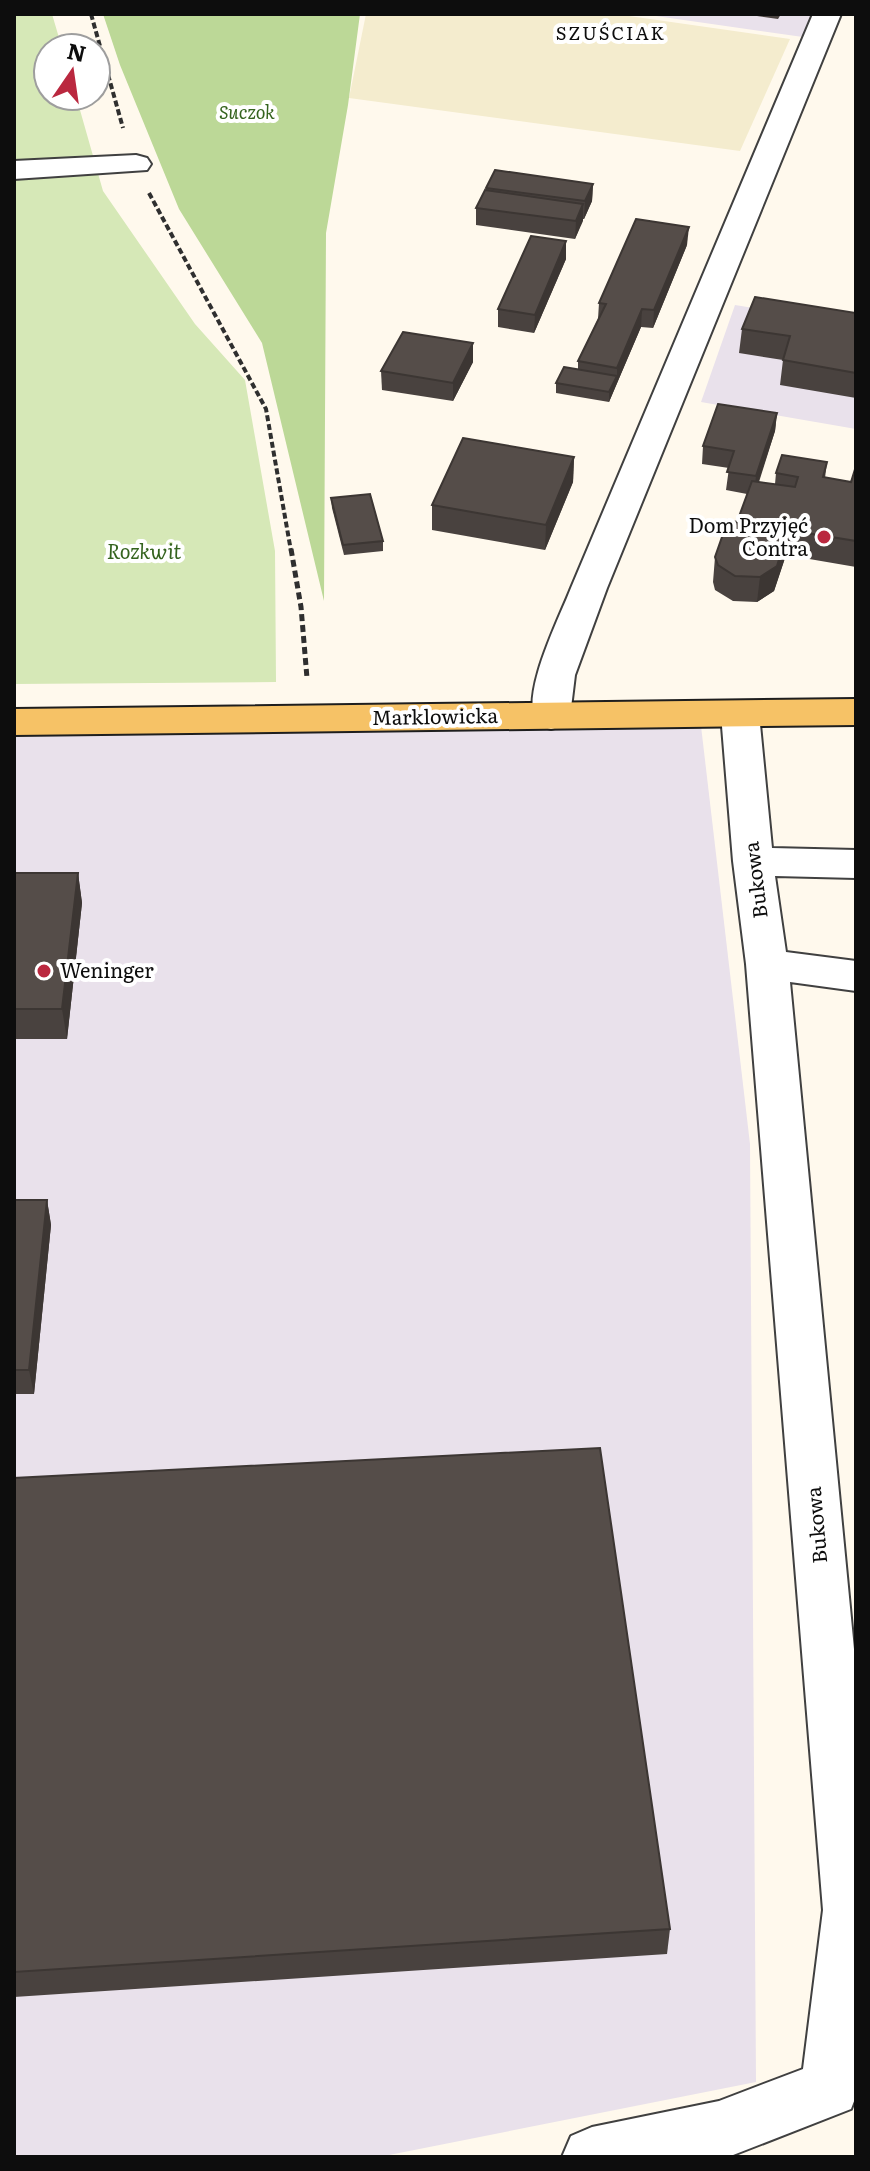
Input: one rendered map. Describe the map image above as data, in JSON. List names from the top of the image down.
{
  "streets": {
    "main road": ["Marklowicka"],
    "lane": ["Bukowa"]
  },
  "crossings": [
    ["Marklowicka", "Bukowa"]
  ],
  "districts": ["SZUŚCIAK"],
  "parks": ["Suczok", "Rozkwit"],
  "places": ["Dom Przyjęć Contra", "Weninger"],
  "north": "top"
}
